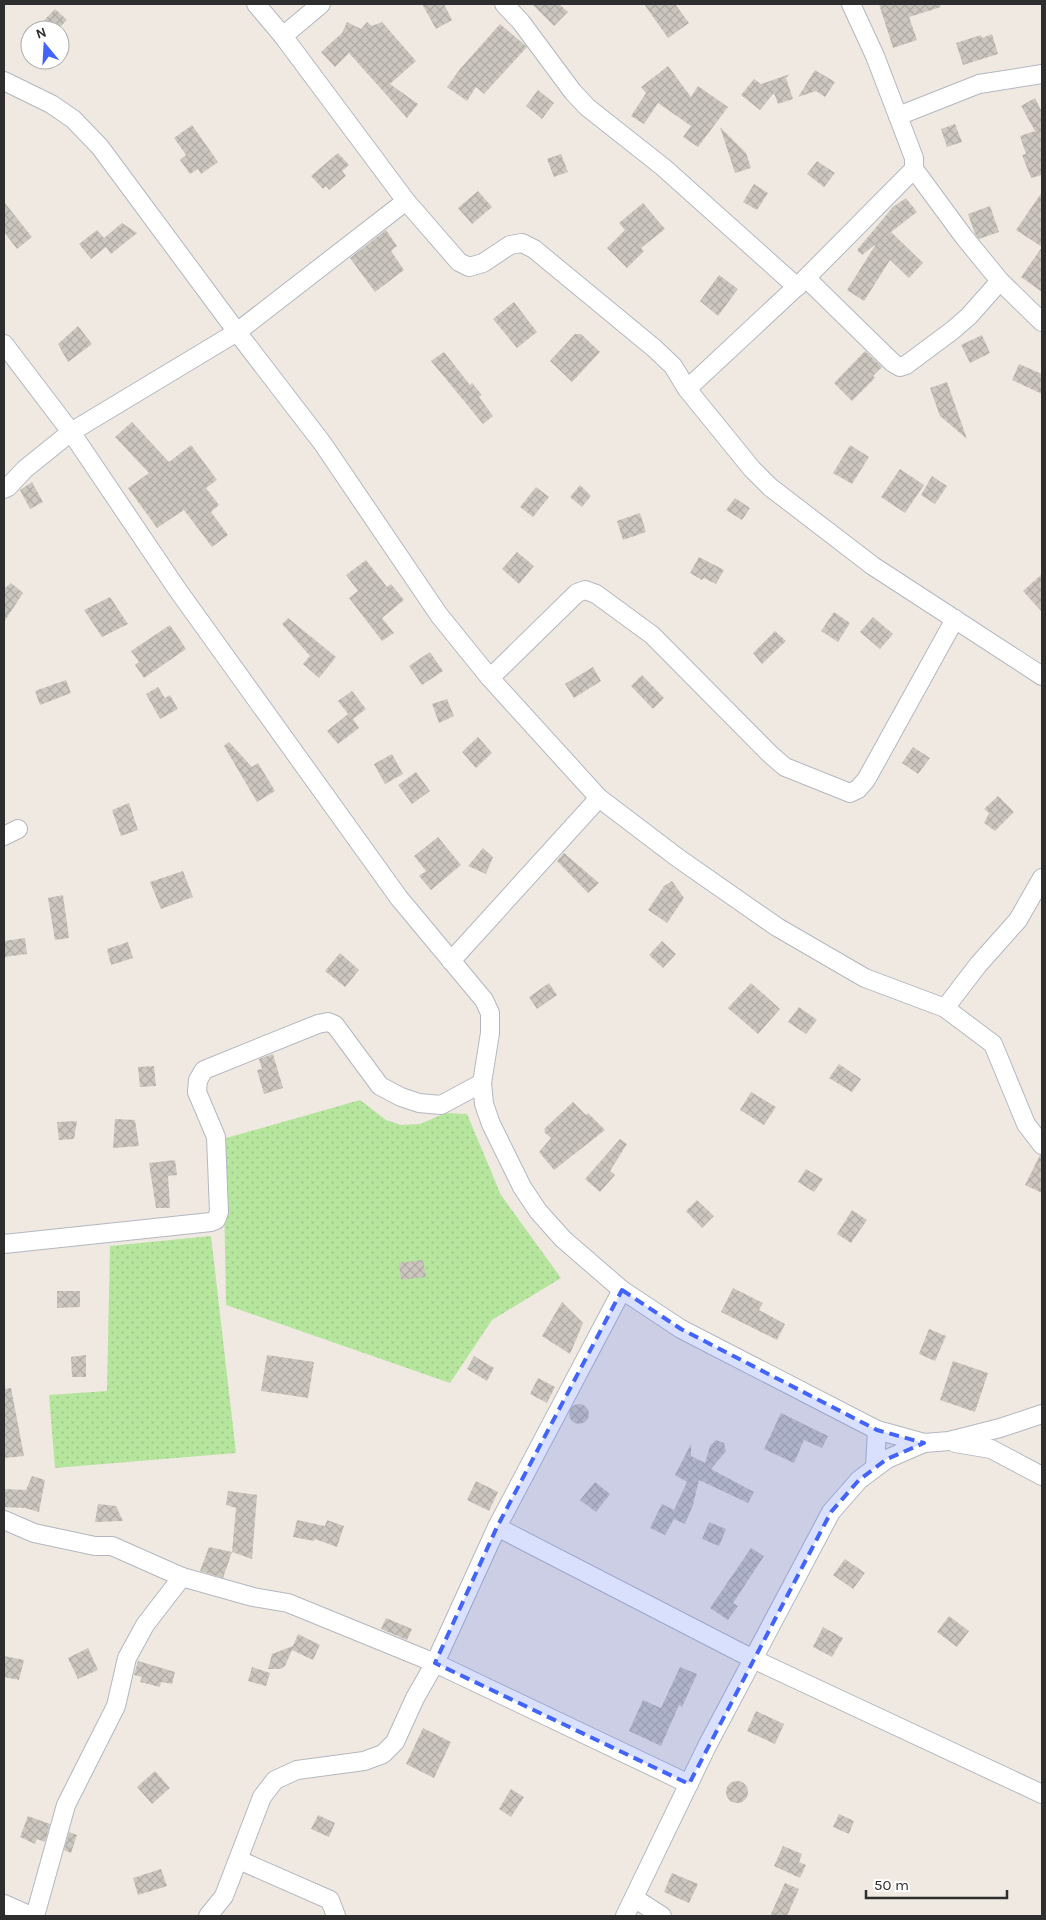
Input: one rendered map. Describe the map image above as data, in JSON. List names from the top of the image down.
{
  "scale_bar": "50 m",
  "north": "top"
}
